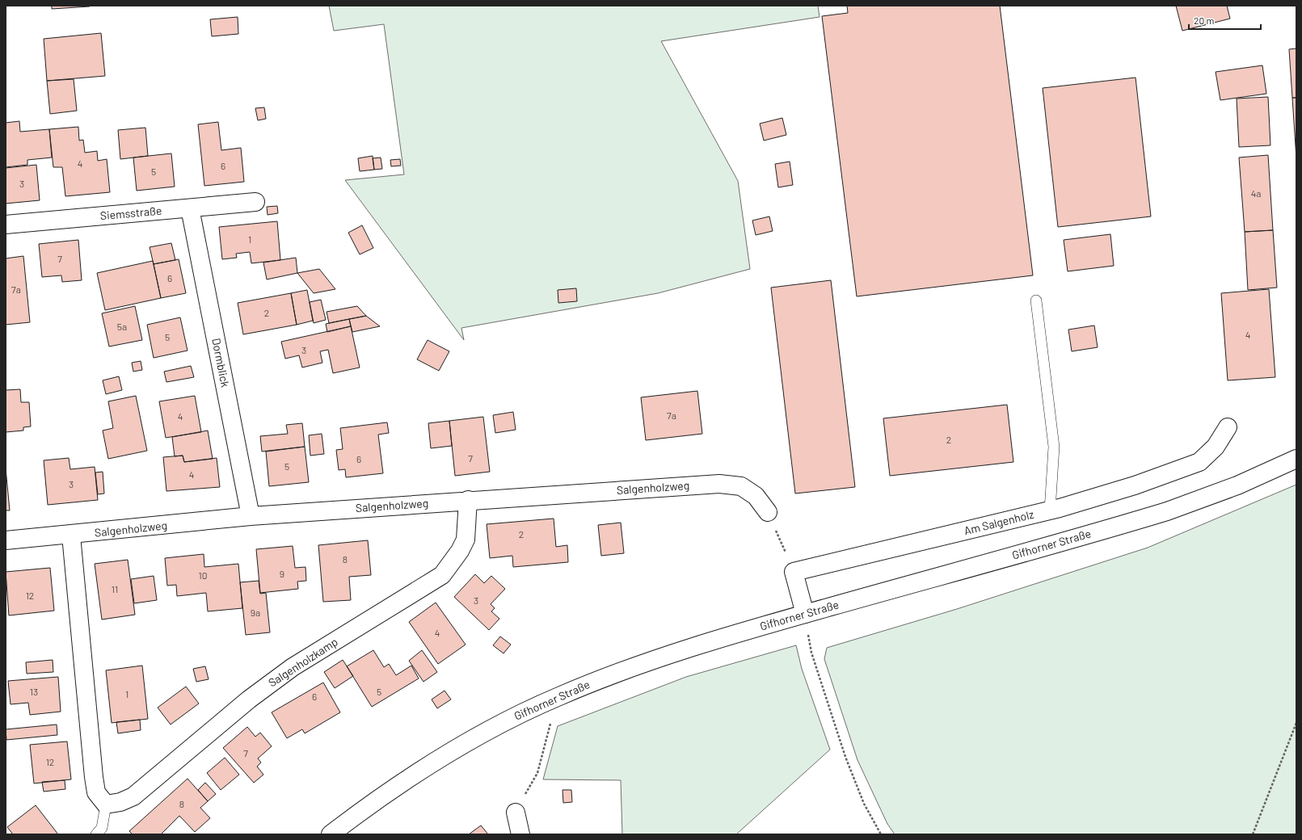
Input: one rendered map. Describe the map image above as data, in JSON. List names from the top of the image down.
{
  "streets": {
    "street": [
      "Siemsstraße",
      "Dormblick",
      "Salgenholzweg",
      "Am Salgenholz",
      "Gifhorner Straße",
      "Salgenholzkamp"
    ]
  },
  "crossings": [
    ["Siemsstraße", "Dormblick"],
    ["Dormblick", "Salgenholzweg"],
    ["Salgenholzweg", "Salgenholzkamp"]
  ],
  "house_numbers": [
    "4",
    "6",
    "5",
    "3",
    "4a",
    "1",
    "7",
    "6",
    "7a",
    "2",
    "5a",
    "4",
    "5",
    "3",
    "7a",
    "4",
    "2",
    "7",
    "6",
    "5",
    "4",
    "3",
    "2",
    "8",
    "9",
    "10",
    "11",
    "12",
    "3",
    "9a",
    "4",
    "13",
    "5",
    "1",
    "6",
    "7",
    "12",
    "8"
  ],
  "scale_bar": "20 m"
}
